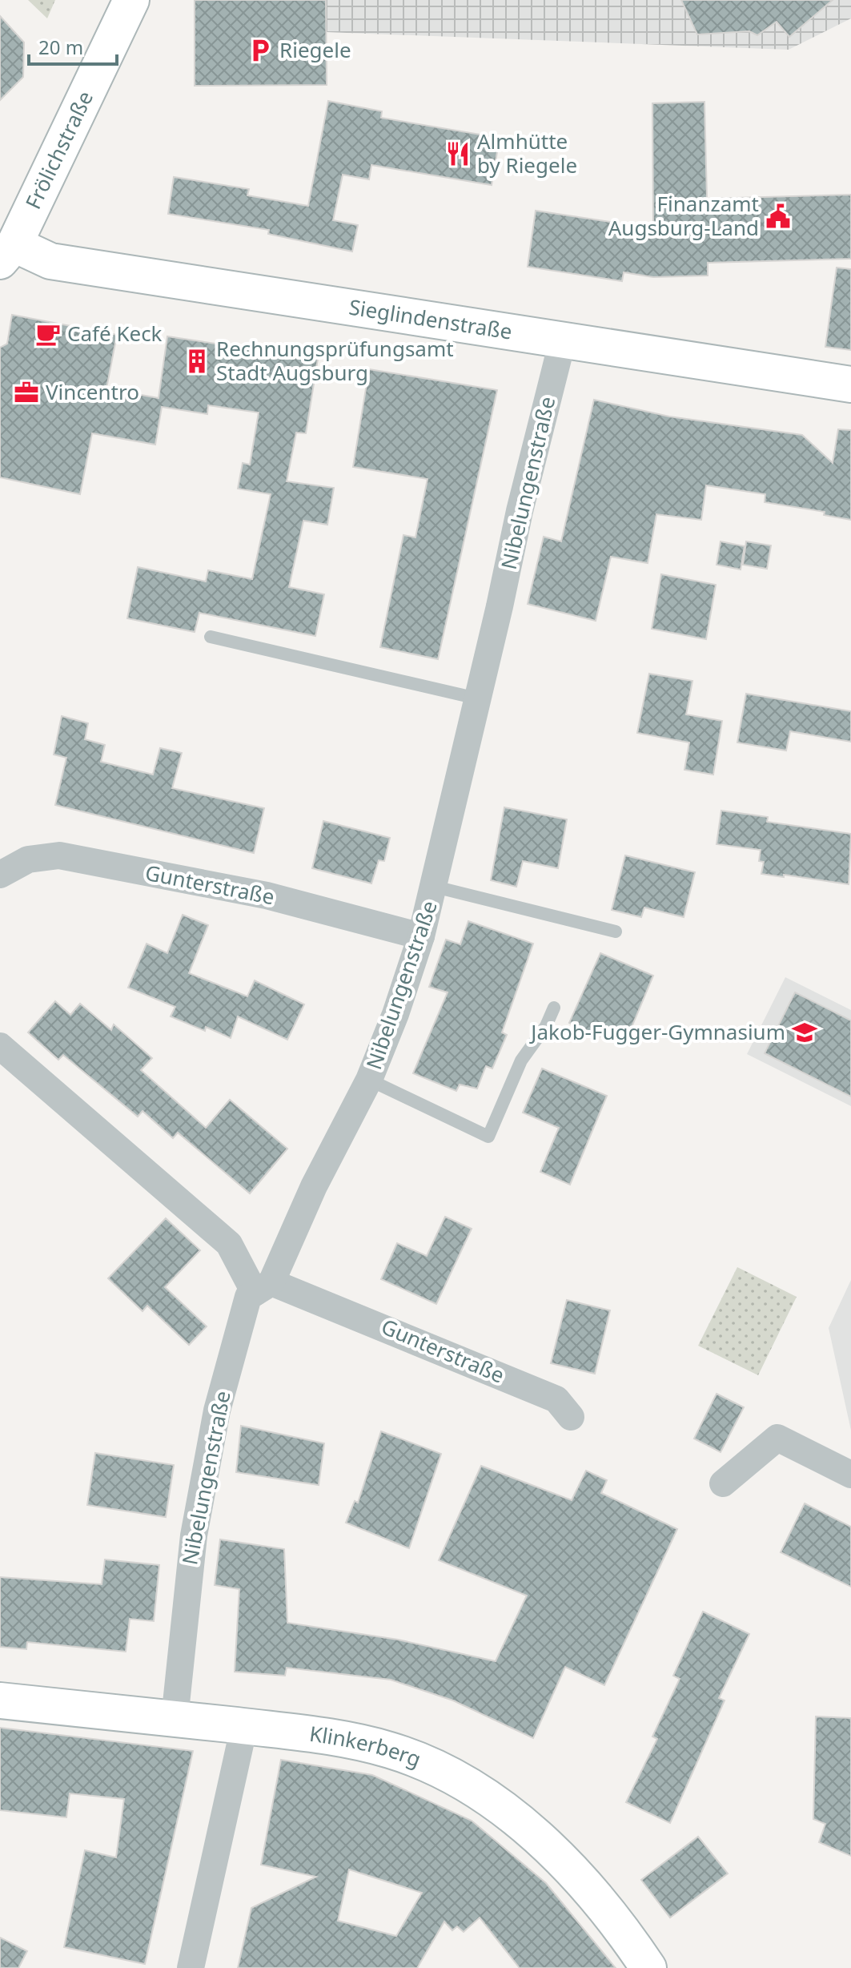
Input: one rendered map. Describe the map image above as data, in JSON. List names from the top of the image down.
{
  "streets": {
    "street": [
      "Frölichstraße",
      "Sieglindenstraße",
      "Nibelungenstraße",
      "Gunterstraße",
      "Klinkerberg"
    ]
  },
  "crossings": [
    ["Frölichstraße", "Sieglindenstraße"],
    ["Sieglindenstraße", "Nibelungenstraße"],
    ["Nibelungenstraße", "Gunterstraße"],
    ["Nibelungenstraße", "Klinkerberg"]
  ],
  "places": {
    "parking": ["Riegele"],
    "restaurant": ["Almhütte by Riegele"],
    "public building": ["Finanzamt Augsburg-Land"],
    "cafe": ["Café Keck"],
    "building": ["Rechnungsprüfungsamt Stadt Augsburg"],
    "office": ["Vincentro"],
    "school or university": ["Jakob-Fugger-Gymnasium"]
  },
  "scale_bar": "20 m"
}
